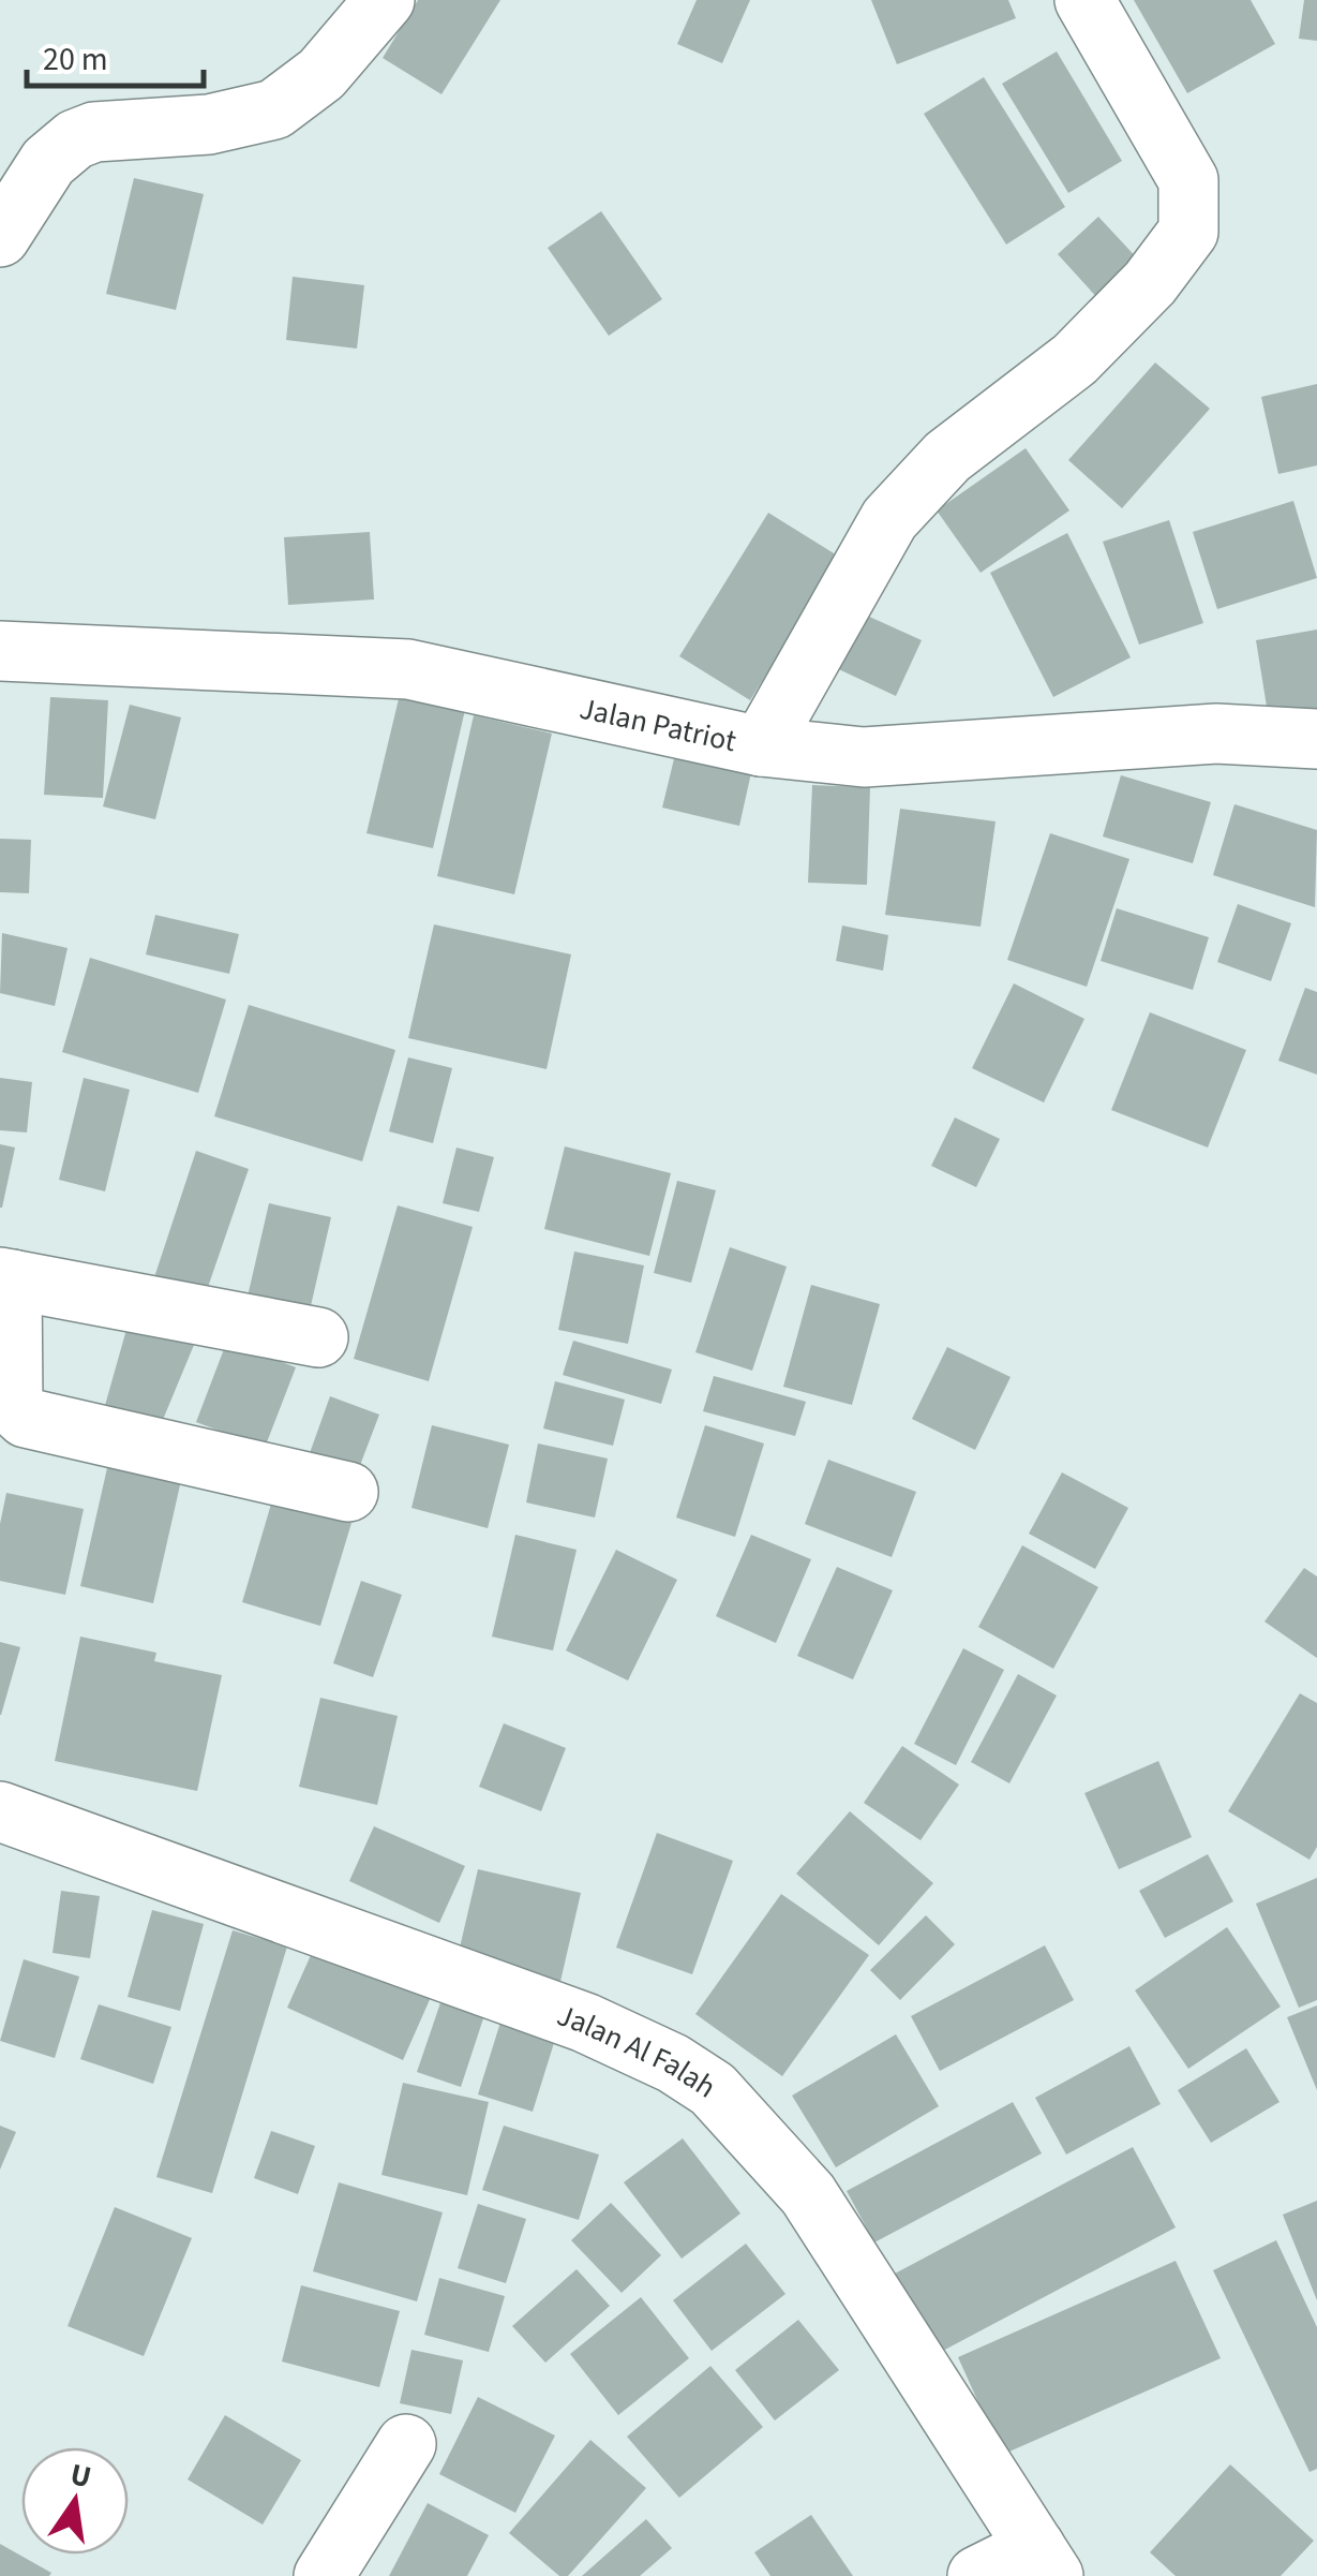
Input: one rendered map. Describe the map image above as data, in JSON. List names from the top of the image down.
{
  "streets": {
    "street": ["Jalan Patriot", "Jalan Al Falah"]
  },
  "scale_bar": "20 m",
  "north": "top"
}
